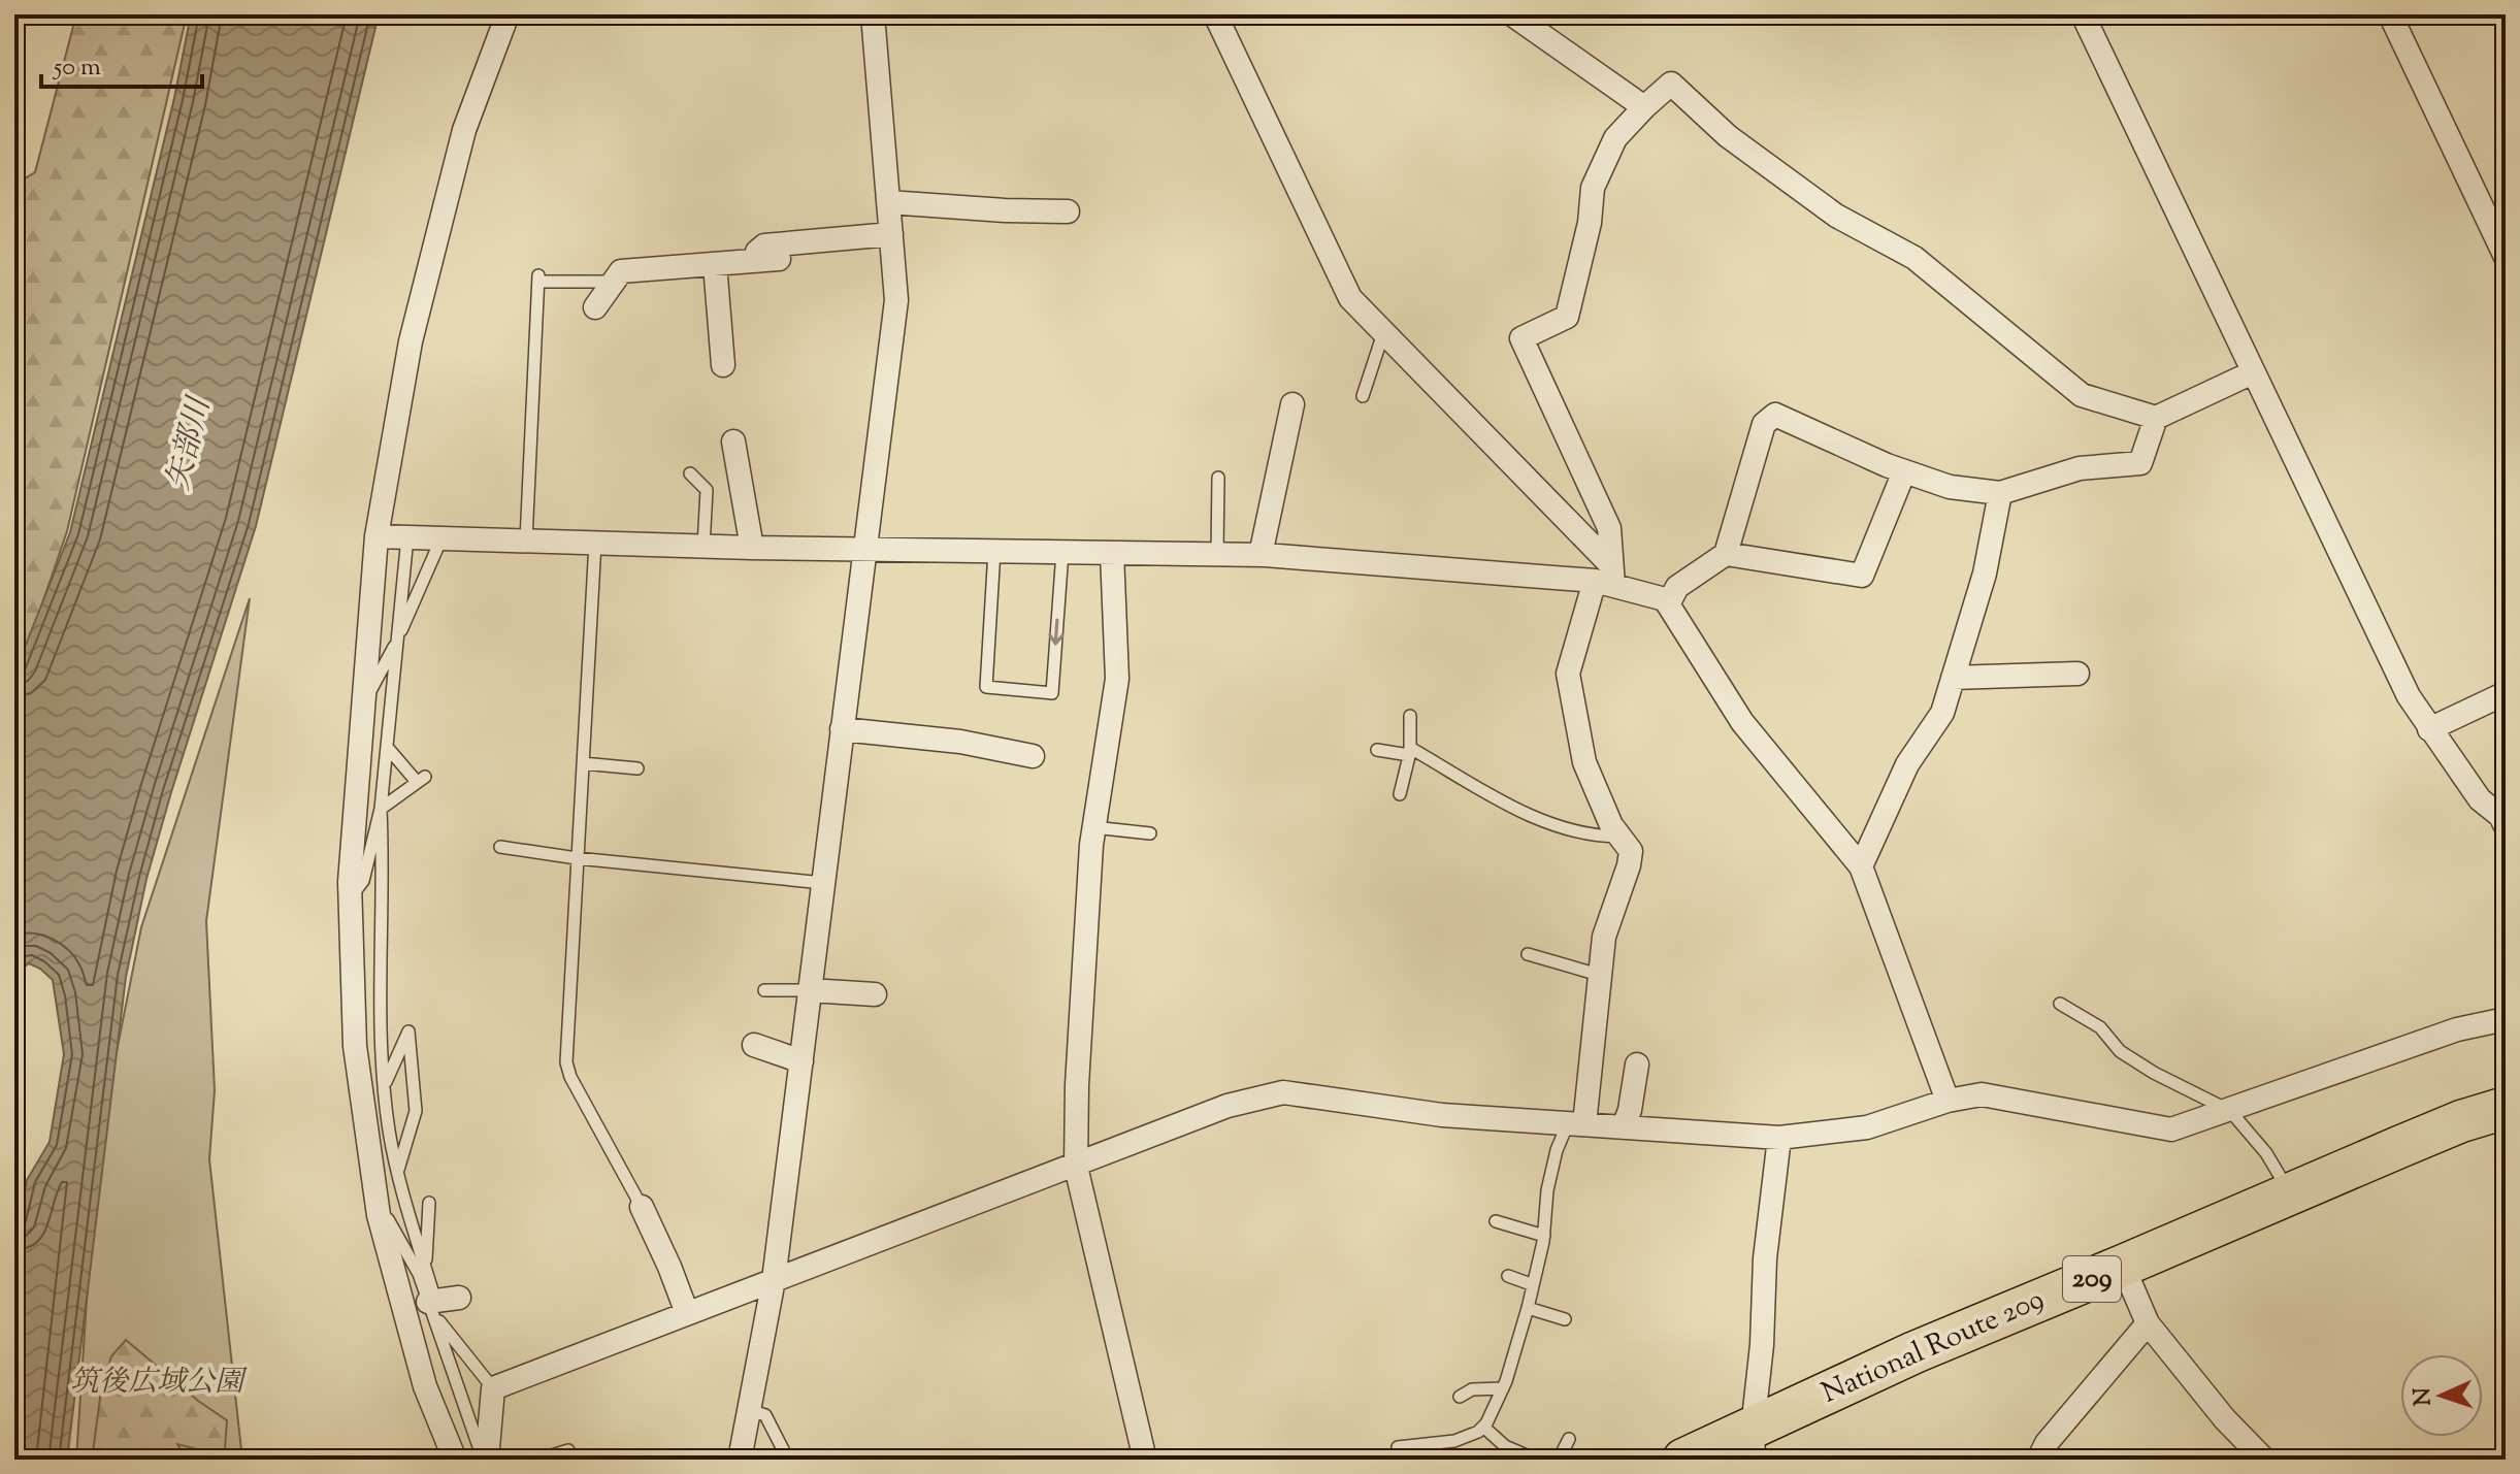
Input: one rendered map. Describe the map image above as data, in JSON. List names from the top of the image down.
{
  "streets": {
    "highway": ["209", "National Route 209"]
  },
  "water": ["矢部川"],
  "parks": ["筑後広域公園"],
  "scale_bar": "50 m",
  "north": "left"
}
